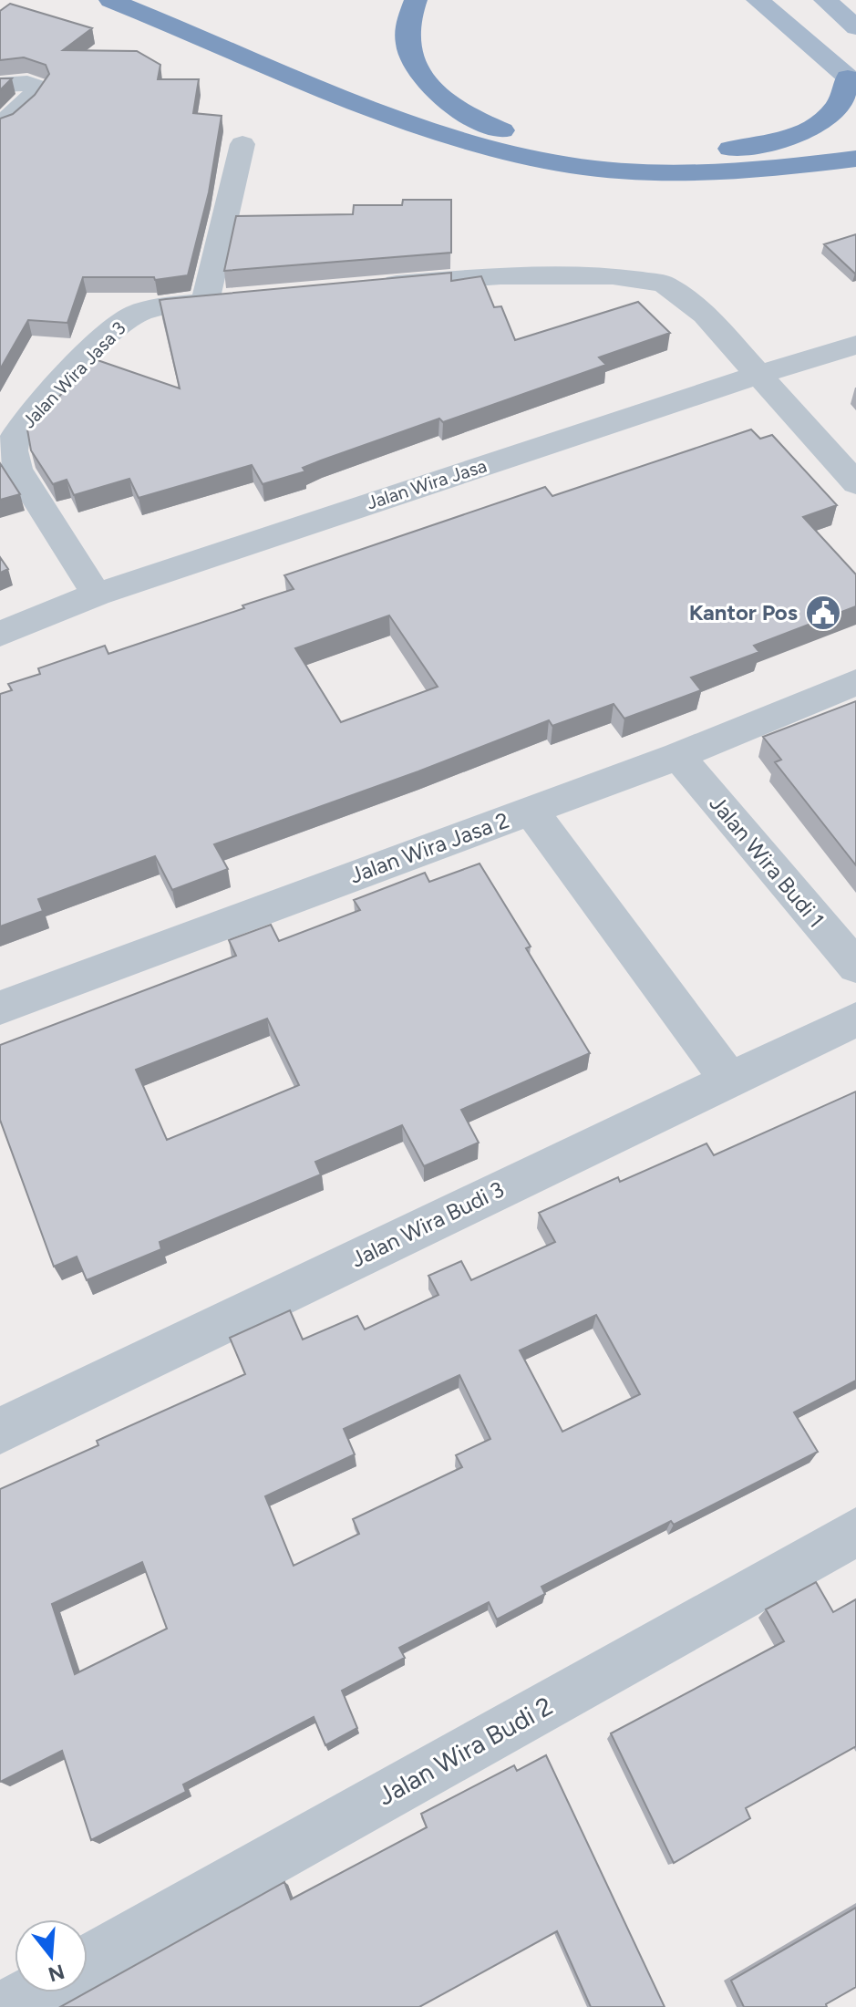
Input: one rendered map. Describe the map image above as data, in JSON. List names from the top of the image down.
{
  "streets": {
    "street": [
      "Jalan Wira Jasa 3",
      "Jalan Wira Jasa",
      "Jalan Wira Jasa 2",
      "Jalan Wira Budi 1",
      "Jalan Wira Budi 3",
      "Jalan Wira Budi 2"
    ]
  },
  "crossings": [
    ["Jalan Wira Jasa 3", "Jalan Wira Jasa"],
    ["Jalan Wira Jasa 2", "Jalan Wira Budi 1"]
  ],
  "places": {
    "public building": ["Kantor Pos"]
  },
  "north": "bottom"
}
